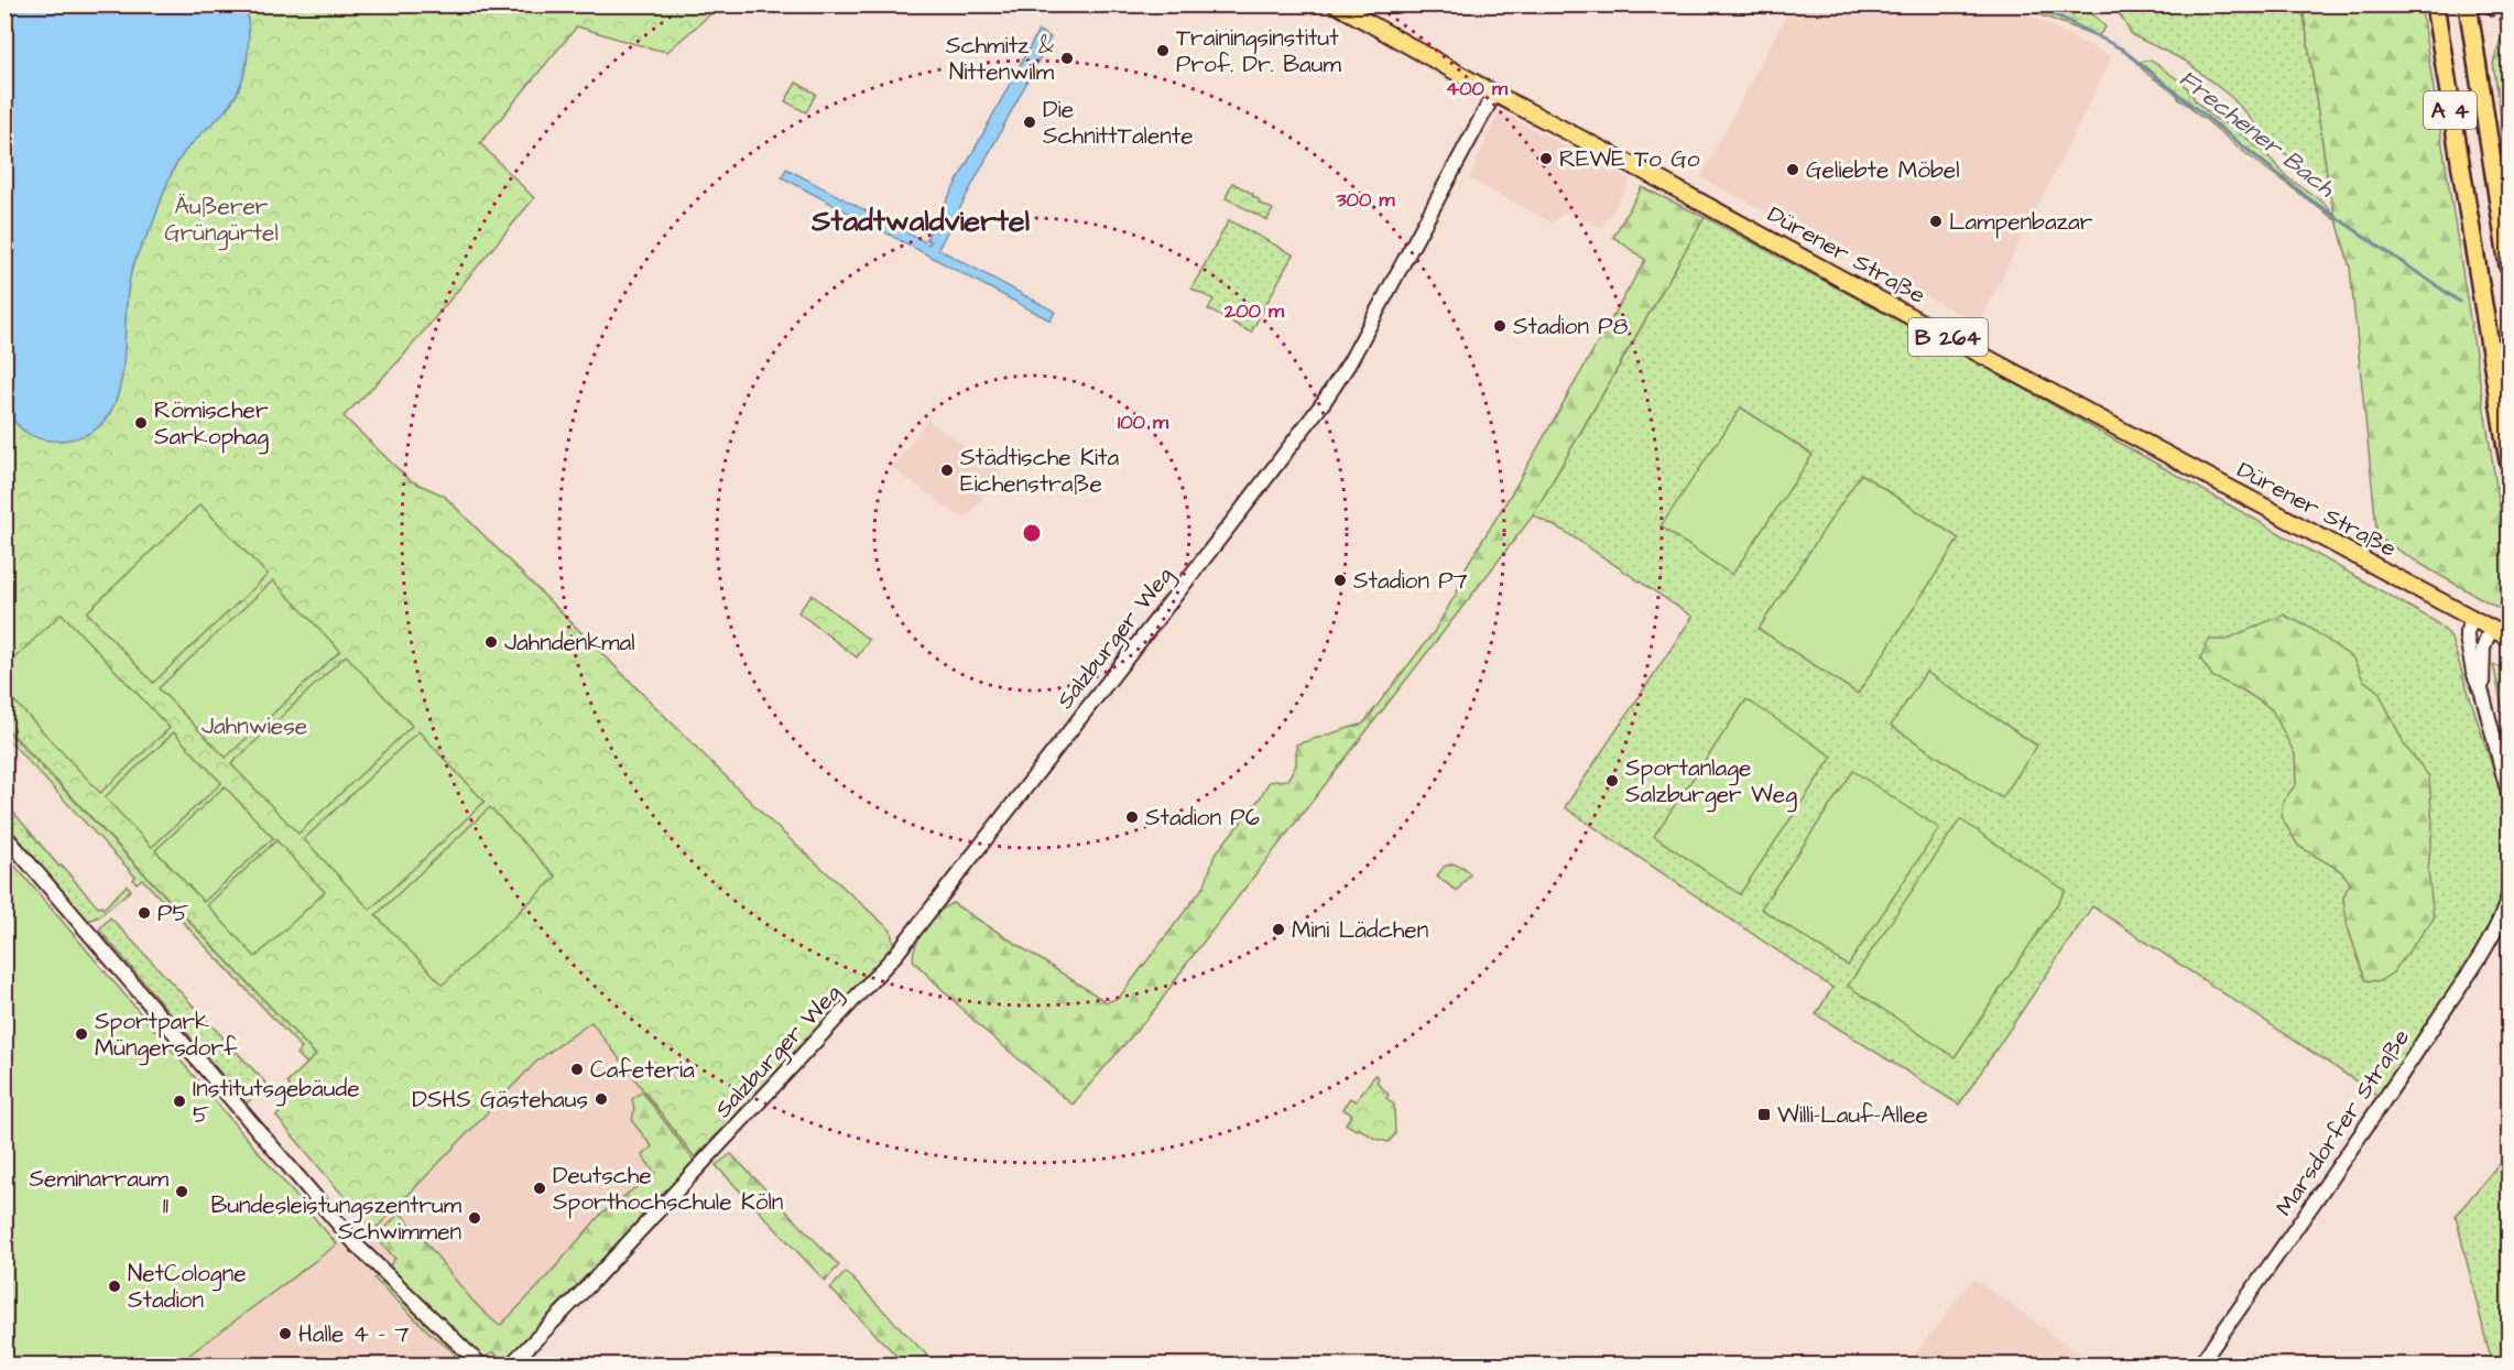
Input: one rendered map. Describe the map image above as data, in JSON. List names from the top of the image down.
{
  "streets": {
    "highway": ["A 4"],
    "main road": ["Dürener Straße", "B 264"],
    "street": ["Salzburger Weg", "Marsdorfer Straße"]
  },
  "crossings": [
    ["Dürener Straße", "Salzburger Weg"]
  ],
  "districts": ["Stadtwaldviertel"],
  "water": ["Frechener Bach"],
  "parks": ["Äußerer Grüngürtel", "Jahnwiese"],
  "places": {
    "other": [
      "Trainingsinstitut Prof. Dr. Baum",
      "Schmitz & Nittenwilm",
      "Die SchnittTalente",
      "REWE To Go",
      "Geliebte Möbel",
      "Lampenbazar",
      "Stadion P8",
      "Römischer Sarkophag",
      "Städtische Kita Eichenstraße",
      "Stadion P7",
      "Jahndenkmal",
      "Sportanlage Salzburger Weg",
      "Stadion P6",
      "P5",
      "Mini Lädchen",
      "Sportpark Müngersdorf",
      "Cafeteria",
      "DSHS Gästehaus",
      "Institutsgebäude 5",
      "Deutsche Sporthochschule Köln",
      "Seminarraum 11",
      "Bundesleistungszentrum Schwimmen",
      "NetCologne Stadion",
      "Halle 4 - 7"
    ],
    "transit": ["Willi-Lauf-Allee"]
  },
  "rings": [
    "400 m",
    "300 m",
    "200 m",
    "100 m"
  ]
}
